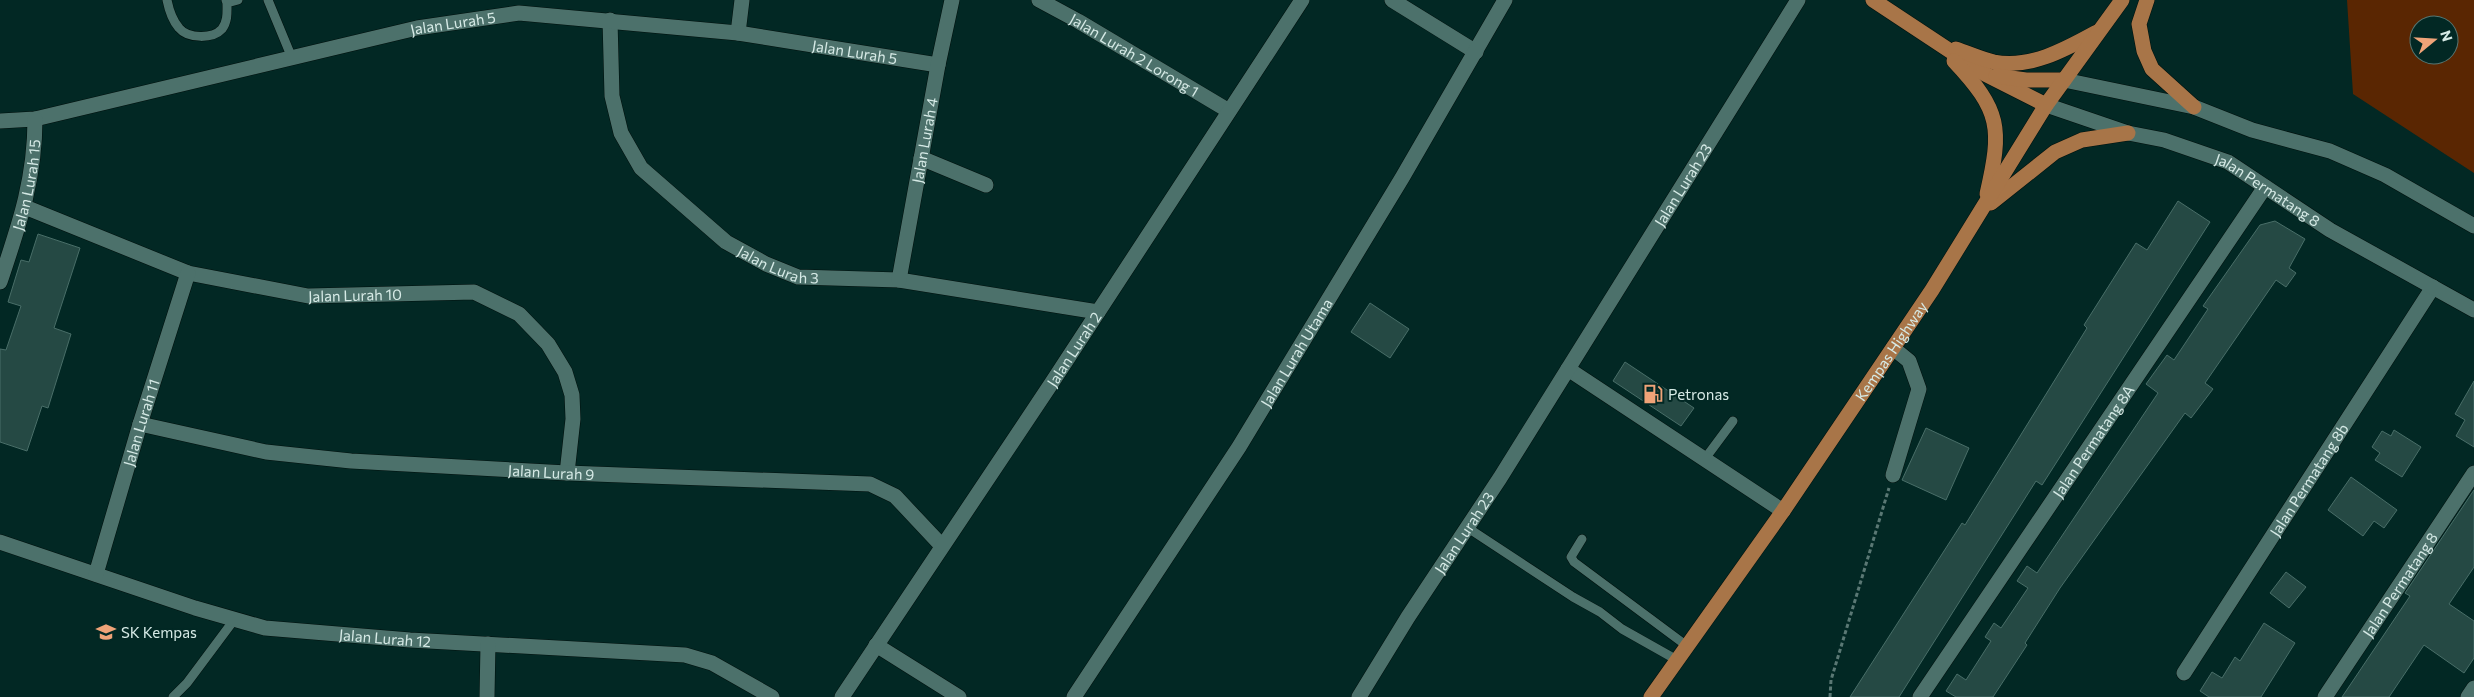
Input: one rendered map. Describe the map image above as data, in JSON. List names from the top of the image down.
{
  "streets": {
    "main road": ["Kempas Highway"],
    "street": [
      "Jalan Lurah 5",
      "Jalan Lurah 2 Lorong 1",
      "Jalan Lurah 4",
      "Jalan Lurah 15",
      "Jalan Lurah 23",
      "Jalan Permatang 8",
      "Jalan Lurah 3",
      "Jalan Lurah 10",
      "Jalan Lurah 2",
      "Jalan Lurah Utama",
      "Jalan Lurah 11",
      "Jalan Permatang 8A",
      "Jalan Lurah 9",
      "Jalan Permatang 8b",
      "Jalan Lurah 12"
    ]
  },
  "crossings": [
    ["Jalan Lurah 5", "Jalan Lurah 4"],
    ["Jalan Lurah 5", "Jalan Lurah 15"],
    ["Jalan Lurah 5", "Jalan Lurah 3"],
    ["Jalan Lurah 2 Lorong 1", "Jalan Lurah 2"],
    ["Jalan Lurah 4", "Jalan Lurah 3"],
    ["Jalan Lurah 15", "Jalan Lurah 10"],
    ["Jalan Permatang 8", "Kempas Highway"],
    ["Jalan Permatang 8", "Jalan Permatang 8A"],
    ["Jalan Permatang 8", "Jalan Permatang 8b"],
    ["Jalan Lurah 3", "Jalan Lurah 2"],
    ["Jalan Lurah 10", "Jalan Lurah 11"],
    ["Jalan Lurah 10", "Jalan Lurah 9"],
    ["Jalan Lurah 2", "Jalan Lurah 9"],
    ["Jalan Lurah 11", "Jalan Lurah 9"],
    ["Jalan Lurah 11", "Jalan Lurah 12"]
  ],
  "places": {
    "fuel station": ["Petronas"],
    "school or university": ["SK Kempas"]
  },
  "north": "right"
}
